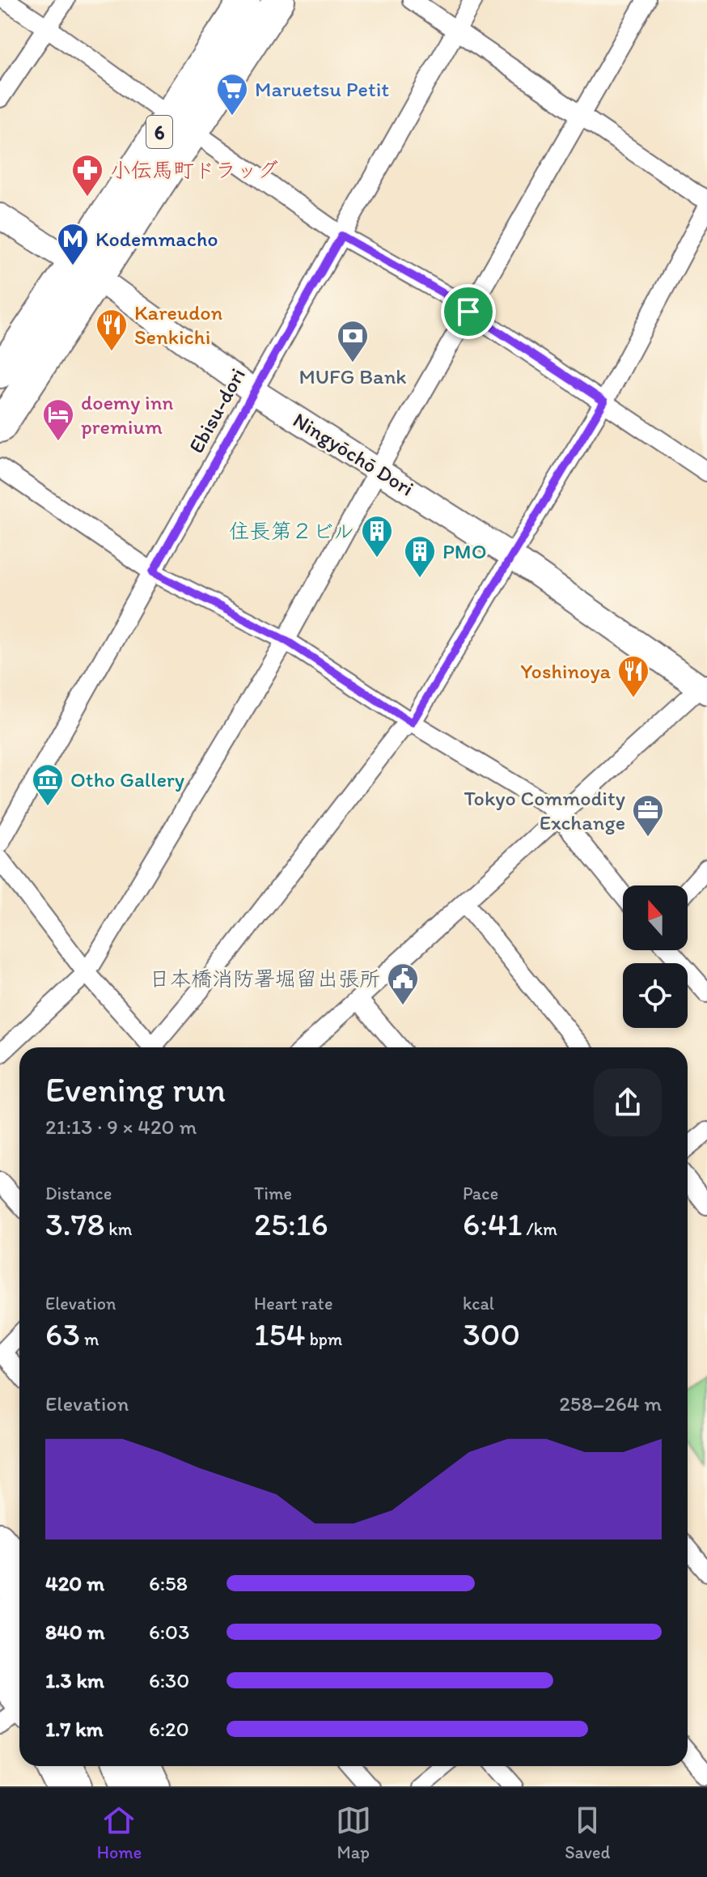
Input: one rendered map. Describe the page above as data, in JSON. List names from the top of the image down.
{
  "streets": {
    "highway": ["6"],
    "street": ["Ebisu-dori", "Ningyōchō Dori"]
  },
  "crossings": [
    ["6", "Ningyōchō Dori"],
    ["Ebisu-dori", "Ningyōchō Dori"]
  ],
  "places": {
    "supermarket": ["Maruetsu Petit"],
    "pharmacy": ["小伝馬町ドラッグ"],
    "metro station": ["Kodemmacho"],
    "restaurant": ["Kareudon Senkichi", "Yoshinoya"],
    "bank": ["MUFG Bank"],
    "hotel": ["doemy inn premium"],
    "building": ["住長第２ビル", "PMO"],
    "museum": ["Otho Gallery"],
    "office": ["Tokyo Commodity Exchange"],
    "public building": ["日本橋消防署堀留出張所"]
  },
  "north": "top",
  "page": {
    "heading": ["Evening run", "21:13 · 9 × 420 m"],
    "stats": [
      ["Distance", "3.78 km"],
      ["Time", "25:16"],
      ["Pace", "6:41 /km"],
      ["Elevation", "63 m"],
      ["Heart rate", "154 bpm"],
      ["kcal", "300"]
    ],
    "chart": ["Elevation", "258–264 m"],
    "list": [
      {
        "name": "420 m",
        "note": "6:58"
      },
      {
        "name": "840 m",
        "note": "6:03"
      },
      {
        "name": "1.3 km",
        "note": "6:30"
      },
      {
        "name": "1.7 km",
        "note": "6:20"
      }
    ],
    "tabs": ["Home", "Map", "Saved"]
  }
}
